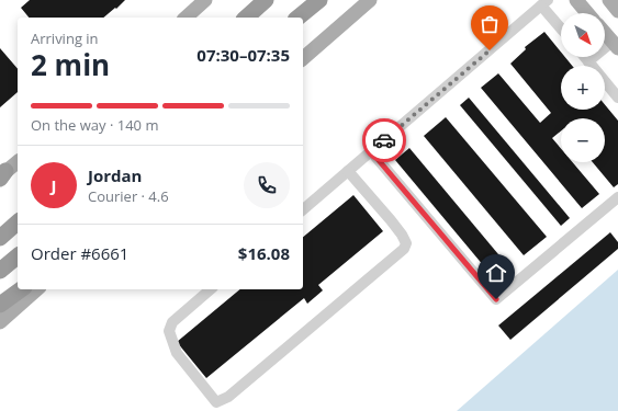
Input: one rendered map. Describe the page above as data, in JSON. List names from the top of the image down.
{
  "north": "bottom right",
  "page": {
    "map_buttons": ["+", "−"],
    "heading": ["2 min", "Arriving in", "07:30–07:35"],
    "panel": [
      "Jordan",
      "Courier · 4.6",
      "Order #6661",
      "$16.08"
    ],
    "bar": "On the way · 140 m",
    "round": "J"
  }
}
